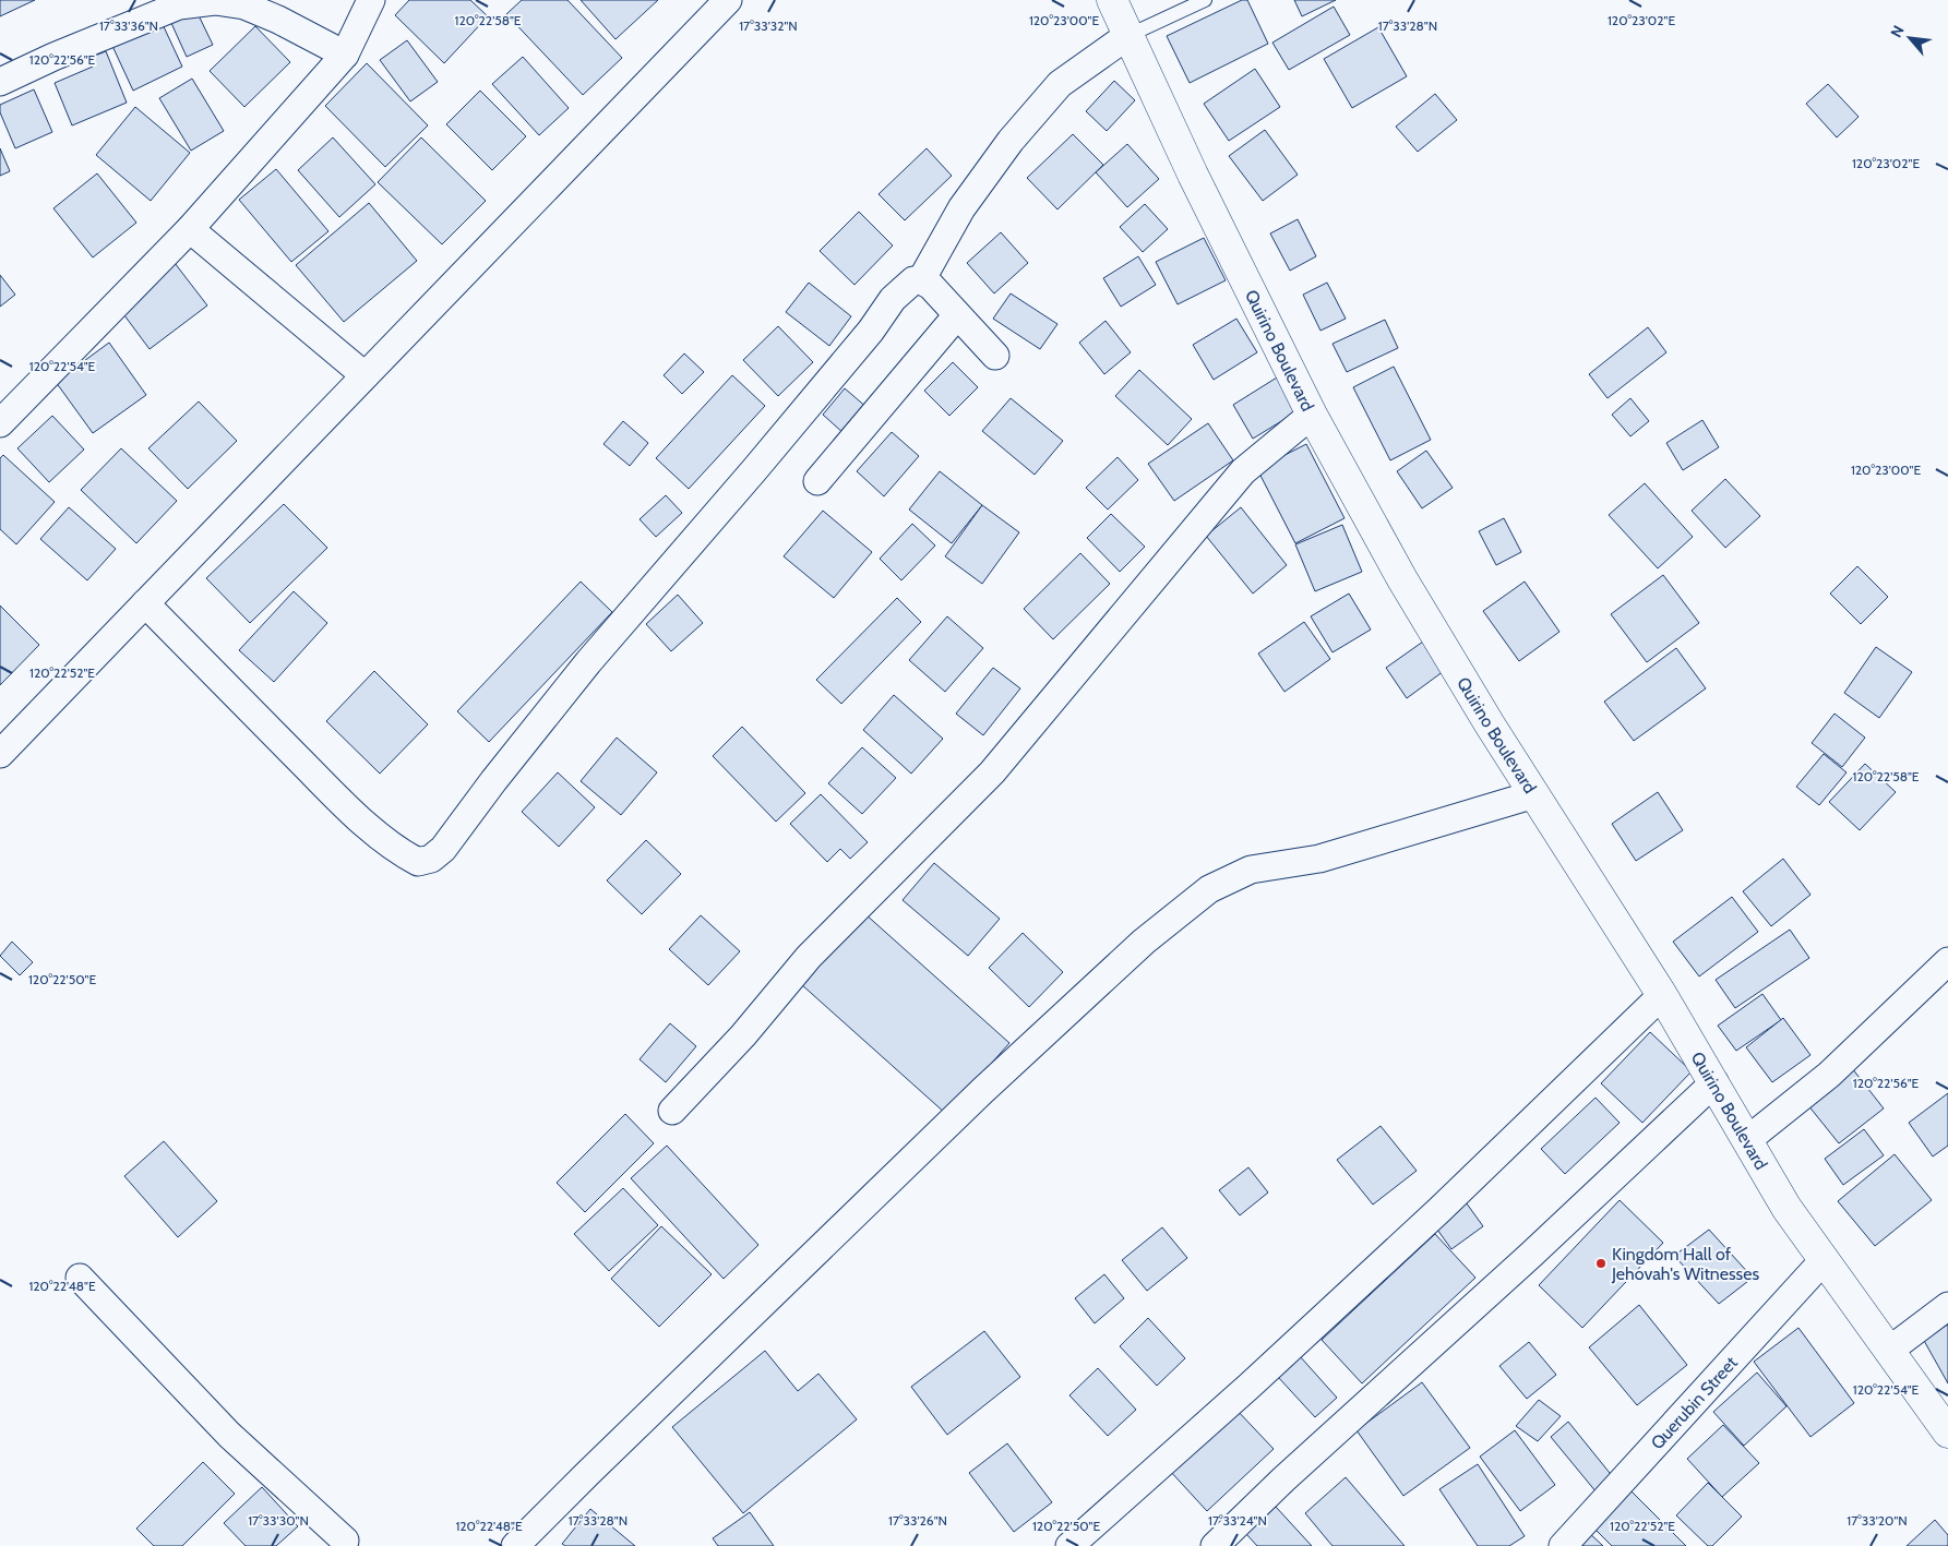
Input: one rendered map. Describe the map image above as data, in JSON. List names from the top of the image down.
{
  "streets": {
    "main road": ["Quirino Boulevard"],
    "street": ["Querubin Street"]
  },
  "crossings": [
    ["Quirino Boulevard", "Querubin Street"]
  ],
  "places": ["Kingdom Hall of Jehovah's Witnesses"],
  "north": "top left",
  "coordinates": [
    "120°22'58\"E",
    "120°23'00\"E",
    "120°23'02\"E",
    "17°33'36\"N",
    "17°33'32\"N",
    "17°33'28\"N",
    "120°22'56\"E",
    "120°22'54\"E",
    "120°22'52\"E",
    "120°22'50\"E",
    "120°22'48\"E",
    "17°33'30\"N",
    "17°33'26\"N",
    "17°33'24\"N",
    "17°33'20\"N"
  ]
}
